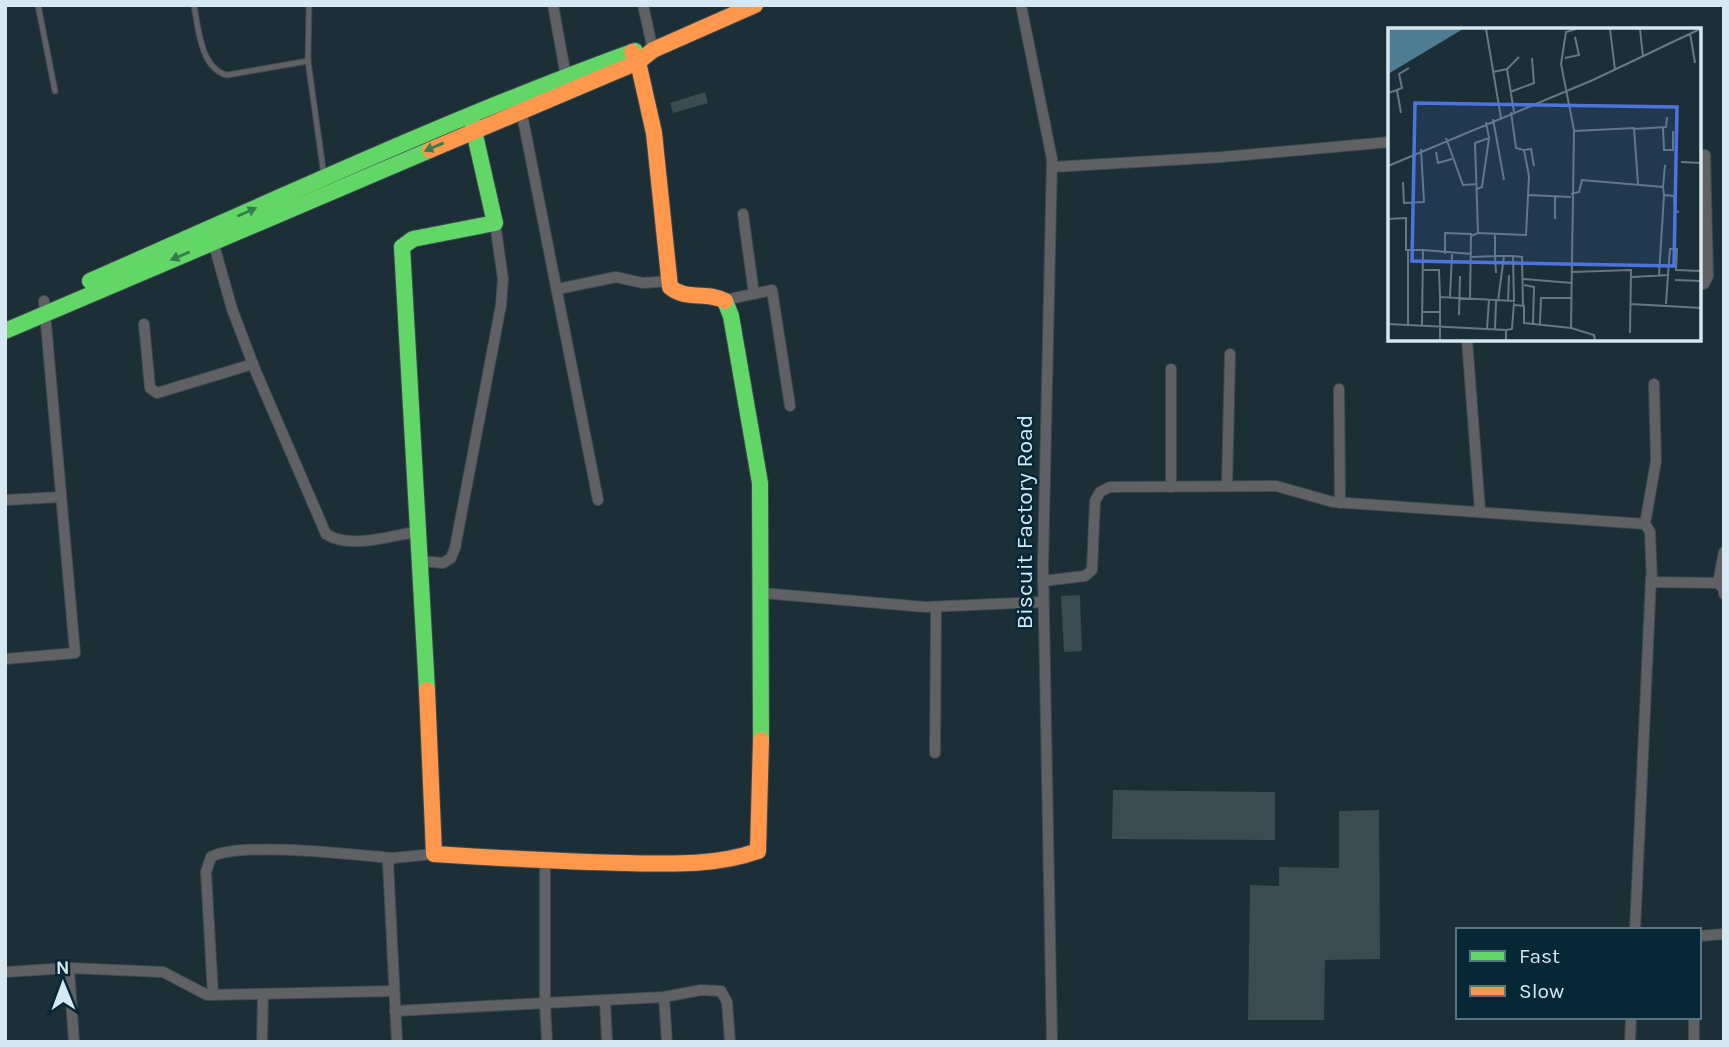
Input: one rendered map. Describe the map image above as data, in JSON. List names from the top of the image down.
{
  "streets": {
    "street": ["Biscuit Factory Road"]
  },
  "legend": ["Fast", "Slow"],
  "north": "top"
}
